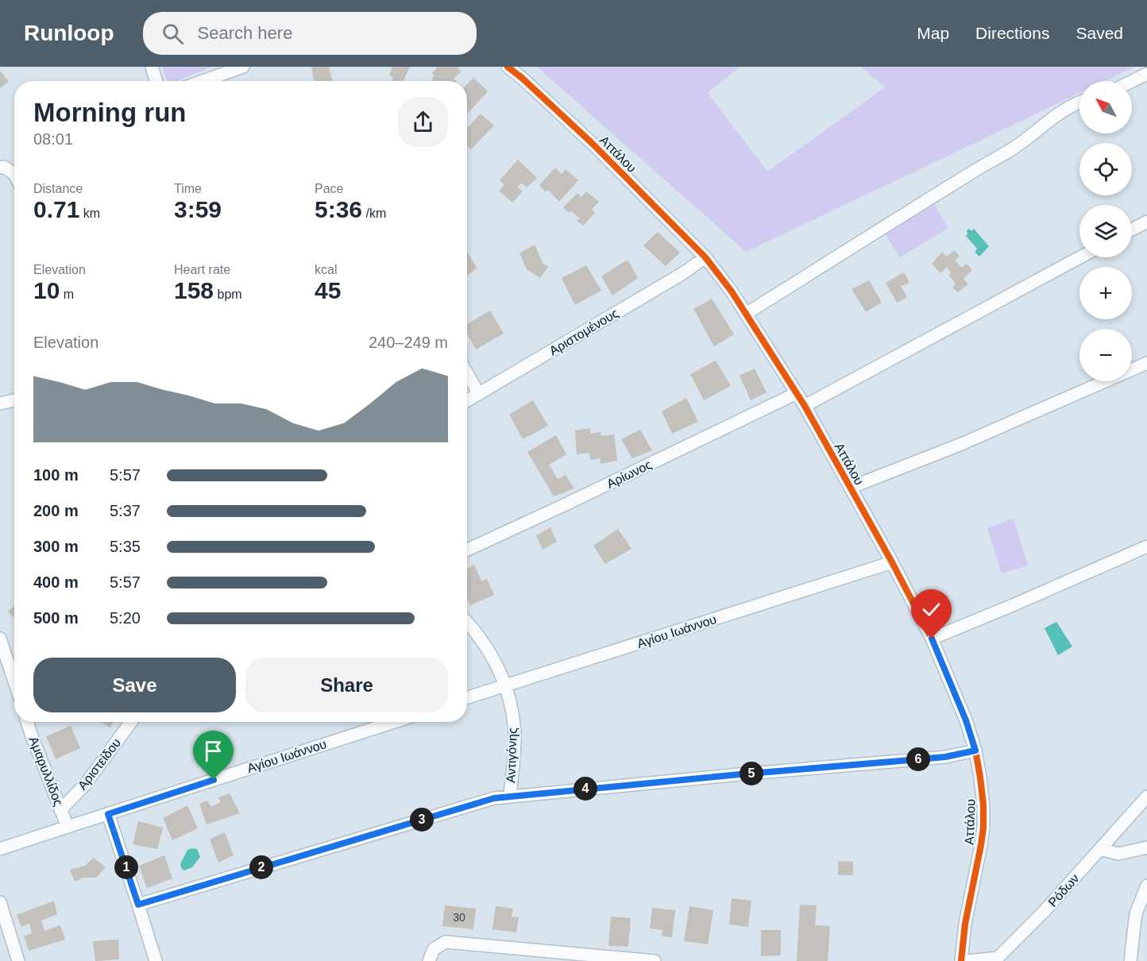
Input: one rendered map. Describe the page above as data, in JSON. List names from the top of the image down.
{
  "streets": {
    "street": [
      "Αττάλου",
      "Αριστομένους",
      "Αρίωνος",
      "Αγίου Ιωάννου",
      "Αντιγόνης",
      "Αριστείδου",
      "Αμαρυλλίδος",
      "Ρόδων"
    ]
  },
  "crossings": [
    ["Αττάλου", "Αριστομένους"],
    ["Αττάλου", "Αρίωνος"],
    ["Αττάλου", "Αγίου Ιωάννου"],
    ["Αγίου Ιωάννου", "Αντιγόνης"],
    ["Αγίου Ιωάννου", "Αμαρυλλίδος"],
    ["Αριστείδου", "Αμαρυλλίδος"]
  ],
  "house_numbers": ["30"],
  "north": "top left",
  "page": {
    "header": "Runloop",
    "search": "Search here",
    "nav": ["Map", "Directions", "Saved"],
    "map_buttons": ["+", "−"],
    "heading": ["Morning run", "08:01"],
    "stats": [
      ["Distance", "0.71 km"],
      ["Time", "3:59"],
      ["Pace", "5:36 /km"],
      ["Elevation", "10 m"],
      ["Heart rate", "158 bpm"],
      ["kcal", "45"]
    ],
    "chart": ["Elevation", "240–249 m"],
    "list": [
      {
        "name": "100 m",
        "note": "5:57"
      },
      {
        "name": "200 m",
        "note": "5:37"
      },
      {
        "name": "300 m",
        "note": "5:35"
      },
      {
        "name": "400 m",
        "note": "5:57"
      },
      {
        "name": "500 m",
        "note": "5:20"
      }
    ],
    "buttons": ["Save", "Share"],
    "pins": [
      "6",
      "5",
      "4",
      "3",
      "1",
      "2"
    ]
  }
}
